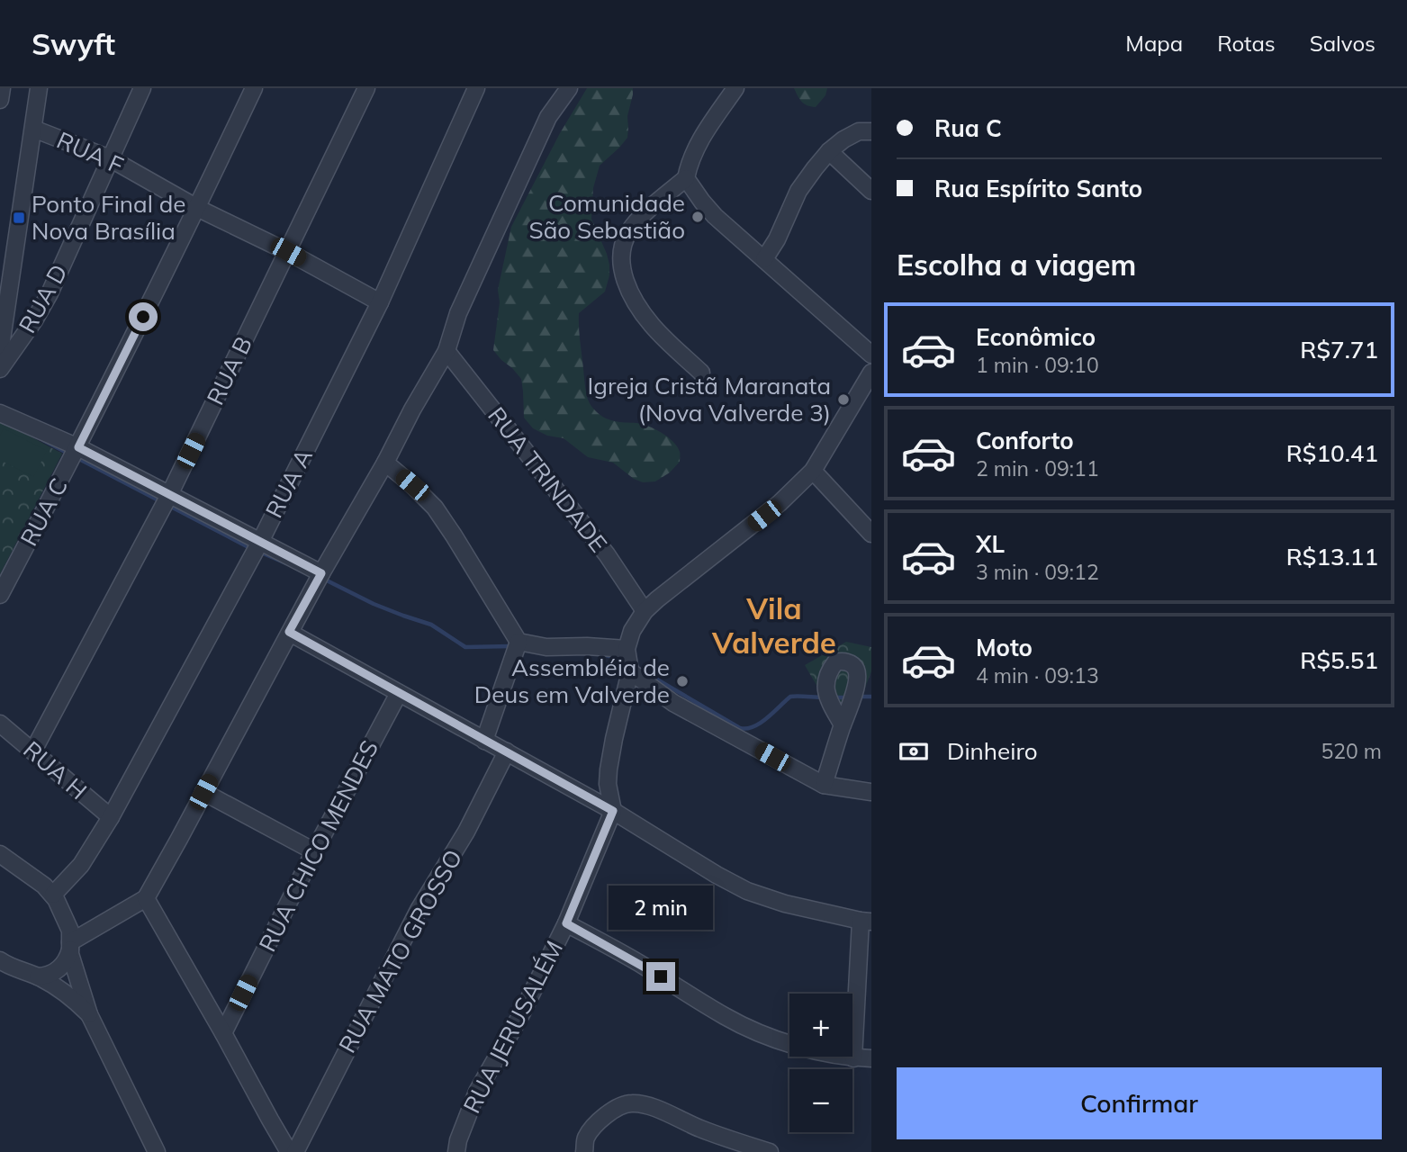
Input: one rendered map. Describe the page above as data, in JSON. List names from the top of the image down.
{
  "streets": {
    "street": [
      "RUA F",
      "RUA D",
      "RUA B",
      "RUA TRINDADE",
      "RUA A",
      "RUA C",
      "RUA H",
      "RUA CHICO MENDES",
      "RUA MATO GROSSO",
      "RUA JERUSALÉM"
    ]
  },
  "crossings": [
    ["RUA F", "RUA D"],
    ["RUA F", "RUA B"],
    ["RUA F", "RUA A"],
    ["RUA F", "RUA C"],
    ["RUA B", "RUA H"],
    ["RUA A", "RUA H"]
  ],
  "districts": ["Vila Valverde"],
  "places": {
    "other": ["Comunidade São Sebastião", "Igreja Cristã Maranata (Nova Valverde 3)", "Assembléia de Deus em Valverde"],
    "transit": ["Ponto Final de Nova Brasília"]
  },
  "page": {
    "header": "Swyft",
    "nav": ["Mapa", "Rotas", "Salvos"],
    "banner": ["Rua C", "Rua Espírito Santo"],
    "heading": "Escolha a viagem",
    "list": [
      {
        "name": "Econômico",
        "note": "1 min · 09:10",
        "value": "R$7.71"
      },
      {
        "name": "Conforto",
        "note": "2 min · 09:11",
        "value": "R$10.41"
      },
      {
        "name": "XL",
        "note": "3 min · 09:12",
        "value": "R$13.11"
      },
      {
        "name": "Moto",
        "note": "4 min · 09:13",
        "value": "R$5.51"
      }
    ],
    "pay": ["Dinheiro", "520 m"],
    "bubble": "2 min",
    "map_buttons": ["+", "−"],
    "buttons": "Confirmar"
  }
}
